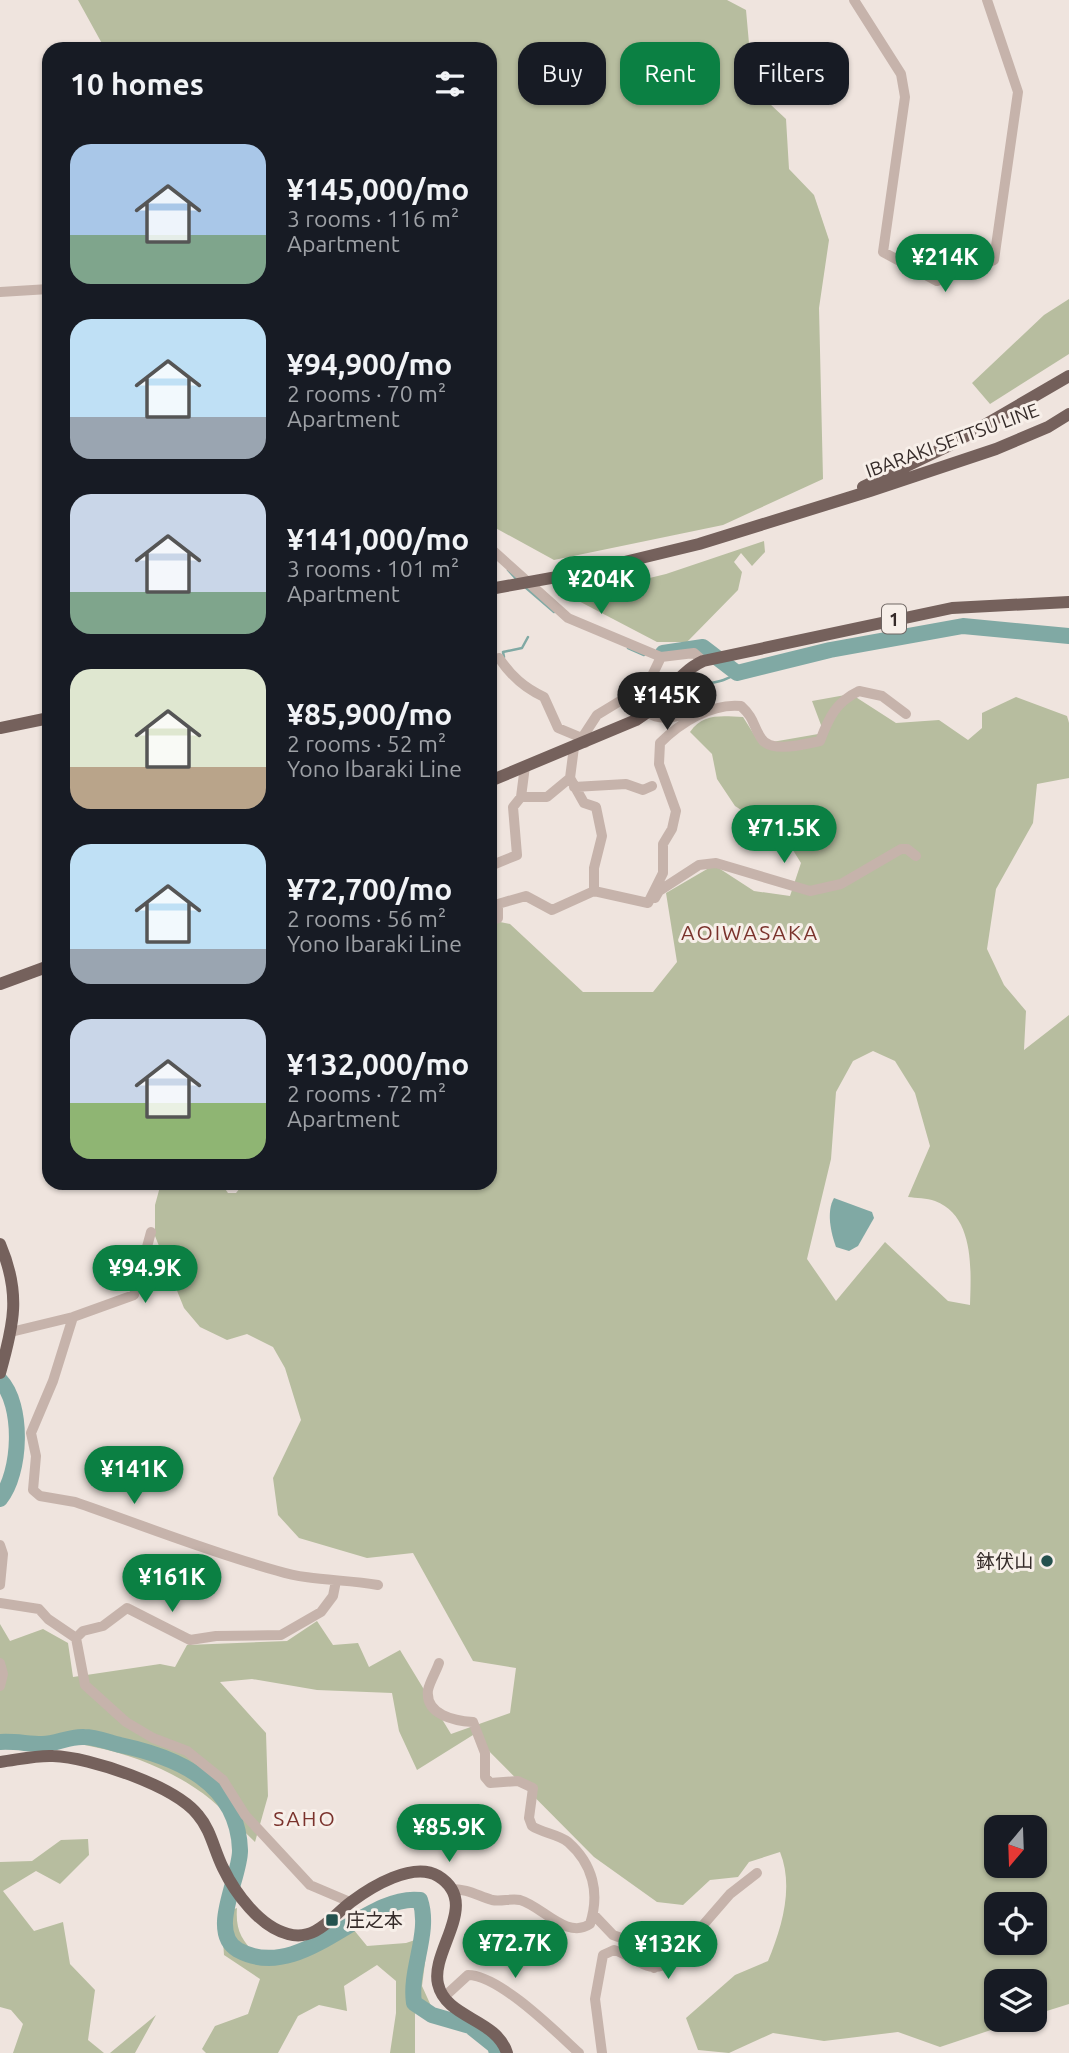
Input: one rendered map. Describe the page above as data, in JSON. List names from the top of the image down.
{
  "streets": {
    "main road": ["IBARAKI SETTSU LINE", "1"]
  },
  "districts": ["AOIWASAKA", "SAHO"],
  "places": {
    "other": ["鉢伏山"],
    "transit": ["庄之本"]
  },
  "north": "bottom",
  "page": {
    "chip": ["Buy", "Rent", "Filters"],
    "heading": "10 homes",
    "list": [
      {
        "name": "¥145,000/mo",
        "note": "3 rooms · 116 m² · Apartment"
      },
      {
        "name": "¥94,900/mo",
        "note": "2 rooms · 70 m² · Apartment"
      },
      {
        "name": "¥141,000/mo",
        "note": "3 rooms · 101 m² · Apartment"
      },
      {
        "name": "¥85,900/mo",
        "note": "2 rooms · 52 m² · Yono Ibaraki Line"
      },
      {
        "name": "¥72,700/mo",
        "note": "2 rooms · 56 m² · Yono Ibaraki Line"
      },
      {
        "name": "¥132,000/mo",
        "note": "2 rooms · 72 m² · Apartment"
      }
    ],
    "price": [
      "¥214K",
      "¥204K",
      "¥145K",
      "¥71.5K",
      "¥94.9K",
      "¥141K",
      "¥161K",
      "¥85.9K",
      "¥72.7K",
      "¥132K"
    ]
  }
}
